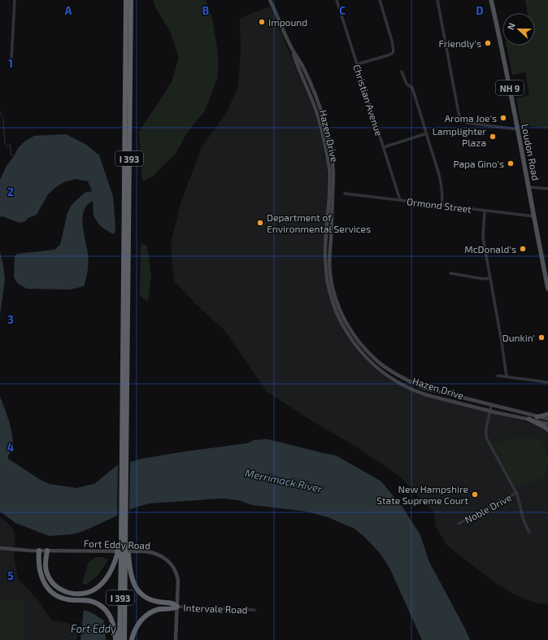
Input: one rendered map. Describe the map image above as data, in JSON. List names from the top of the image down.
{
  "streets": {
    "highway": ["I 393"],
    "main road": ["NH 9", "Loudon Road"],
    "street": [
      "Christian Avenue",
      "Hazen Drive",
      "Ormond Street",
      "Noble Drive",
      "Fort Eddy Road",
      "Intervale Road"
    ]
  },
  "crossings": [
    ["Christian Avenue", "Ormond Street"],
    ["Loudon Road", "Ormond Street"],
    ["Fort Eddy Road", "Intervale Road"]
  ],
  "water": ["Merrimack River", "Fort Eddy"],
  "places": [
    "Impound",
    "Friendly's",
    "Aroma Joe's",
    "Lamplighter Plaza",
    "Papa Gino's",
    "Department of Environmental Services",
    "McDonald's",
    "Dunkin'",
    "New Hampshire State Supreme Court"
  ],
  "north": "left",
  "grid": {
    "columns": [
      "A",
      "B",
      "C",
      "D"
    ],
    "rows": [
      "1",
      "2",
      "3",
      "4",
      "5"
    ]
  }
}
